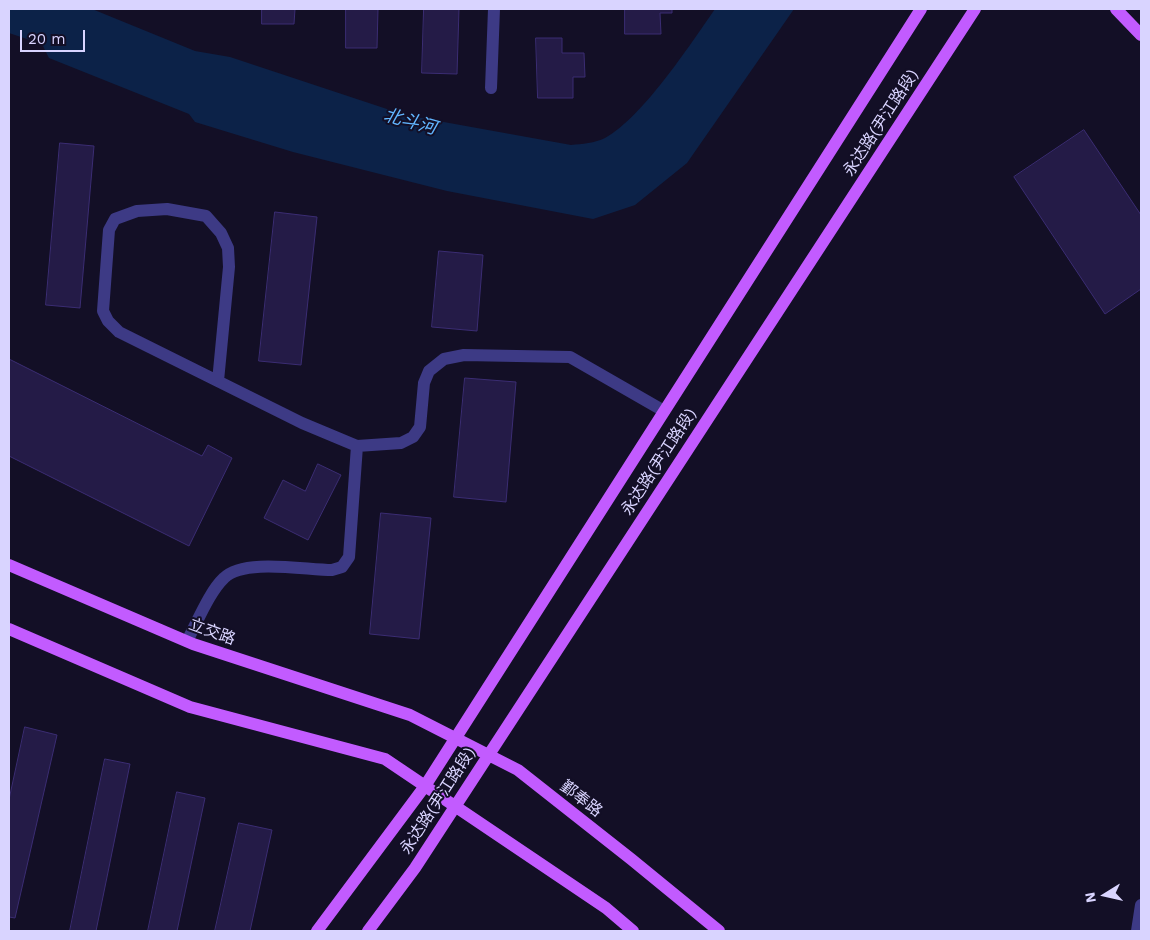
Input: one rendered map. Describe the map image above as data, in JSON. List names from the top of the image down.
{
  "streets": {
    "main road": ["永达路(尹江路段)", "立交路", "鄞奉路"]
  },
  "crossings": [
    ["永达路(尹江路段)", "鄞奉路"],
    ["立交路", "鄞奉路"]
  ],
  "water": ["北斗河"],
  "scale_bar": "20 m",
  "north": "left"
}
